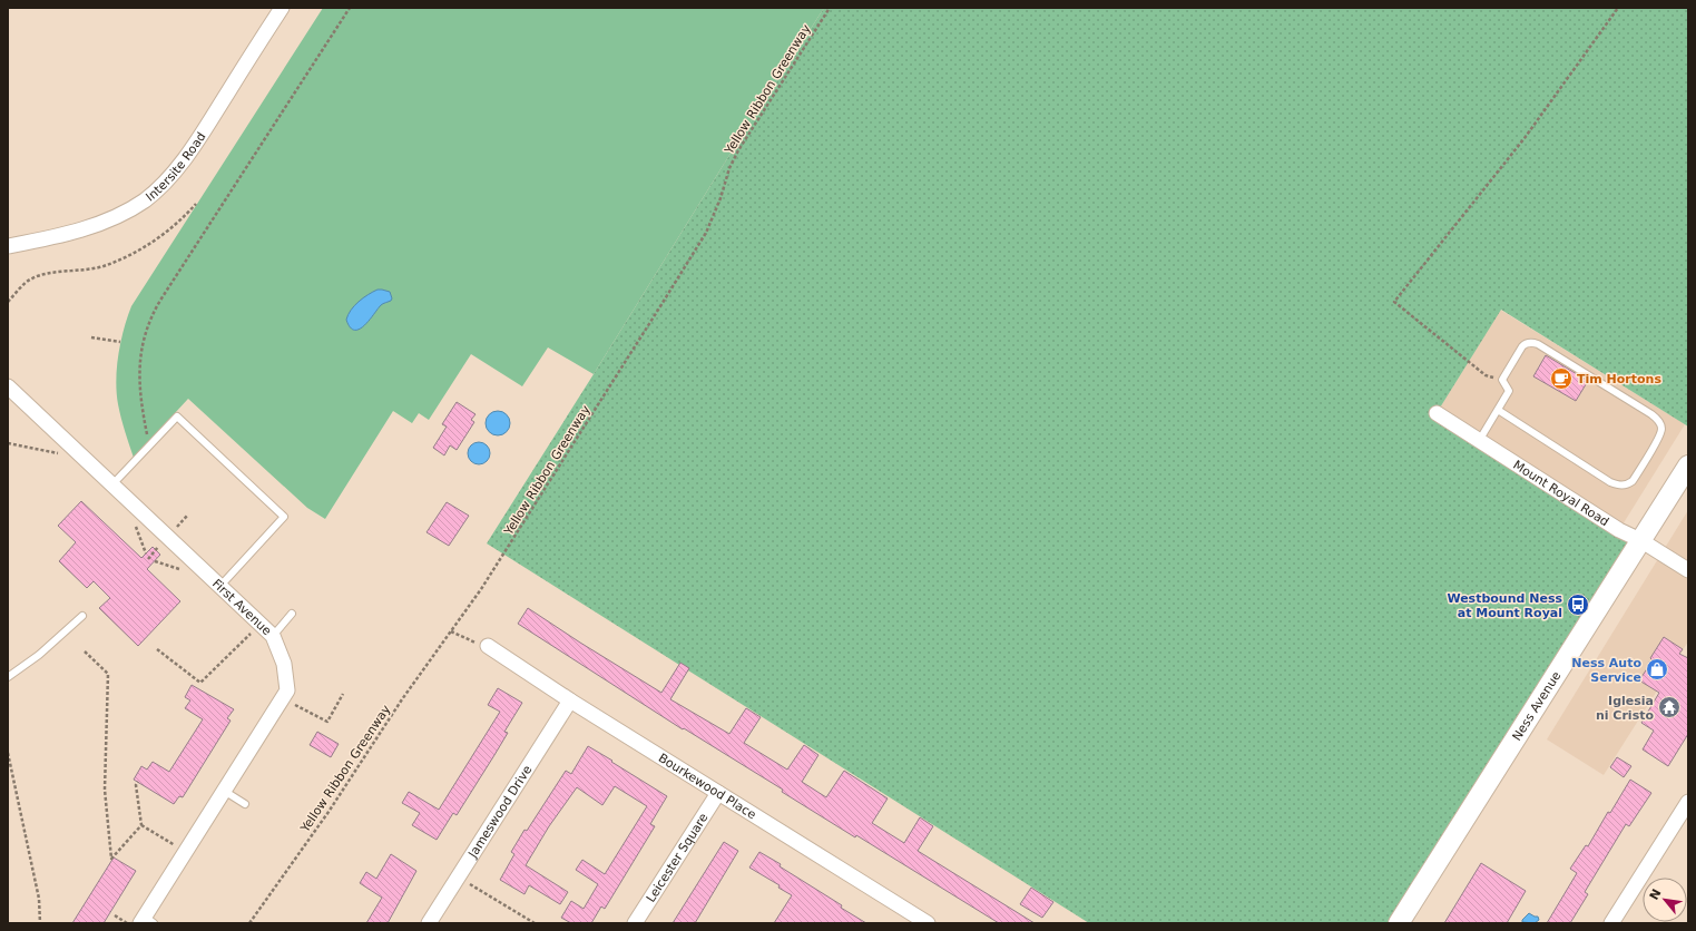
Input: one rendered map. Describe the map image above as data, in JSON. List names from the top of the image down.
{
  "streets": {
    "main road": ["Ness Avenue"],
    "street": [
      "Intersite Road",
      "Mount Royal Road",
      "First Avenue",
      "Bourkewood Place",
      "Jameswood Drive",
      "Leicester Square"
    ],
    "path": ["Yellow Ribbon Greenway"]
  },
  "crossings": [
    ["Mount Royal Road", "Ness Avenue"],
    ["Bourkewood Place", "Jameswood Drive"],
    ["Bourkewood Place", "Leicester Square"]
  ],
  "places": {
    "cafe": ["Tim Hortons"],
    "bus stop": ["Westbound Ness at Mount Royal"],
    "shop": ["Ness Auto Service"],
    "temple": ["Iglesia ni Cristo"]
  },
  "north": "top left"
}
